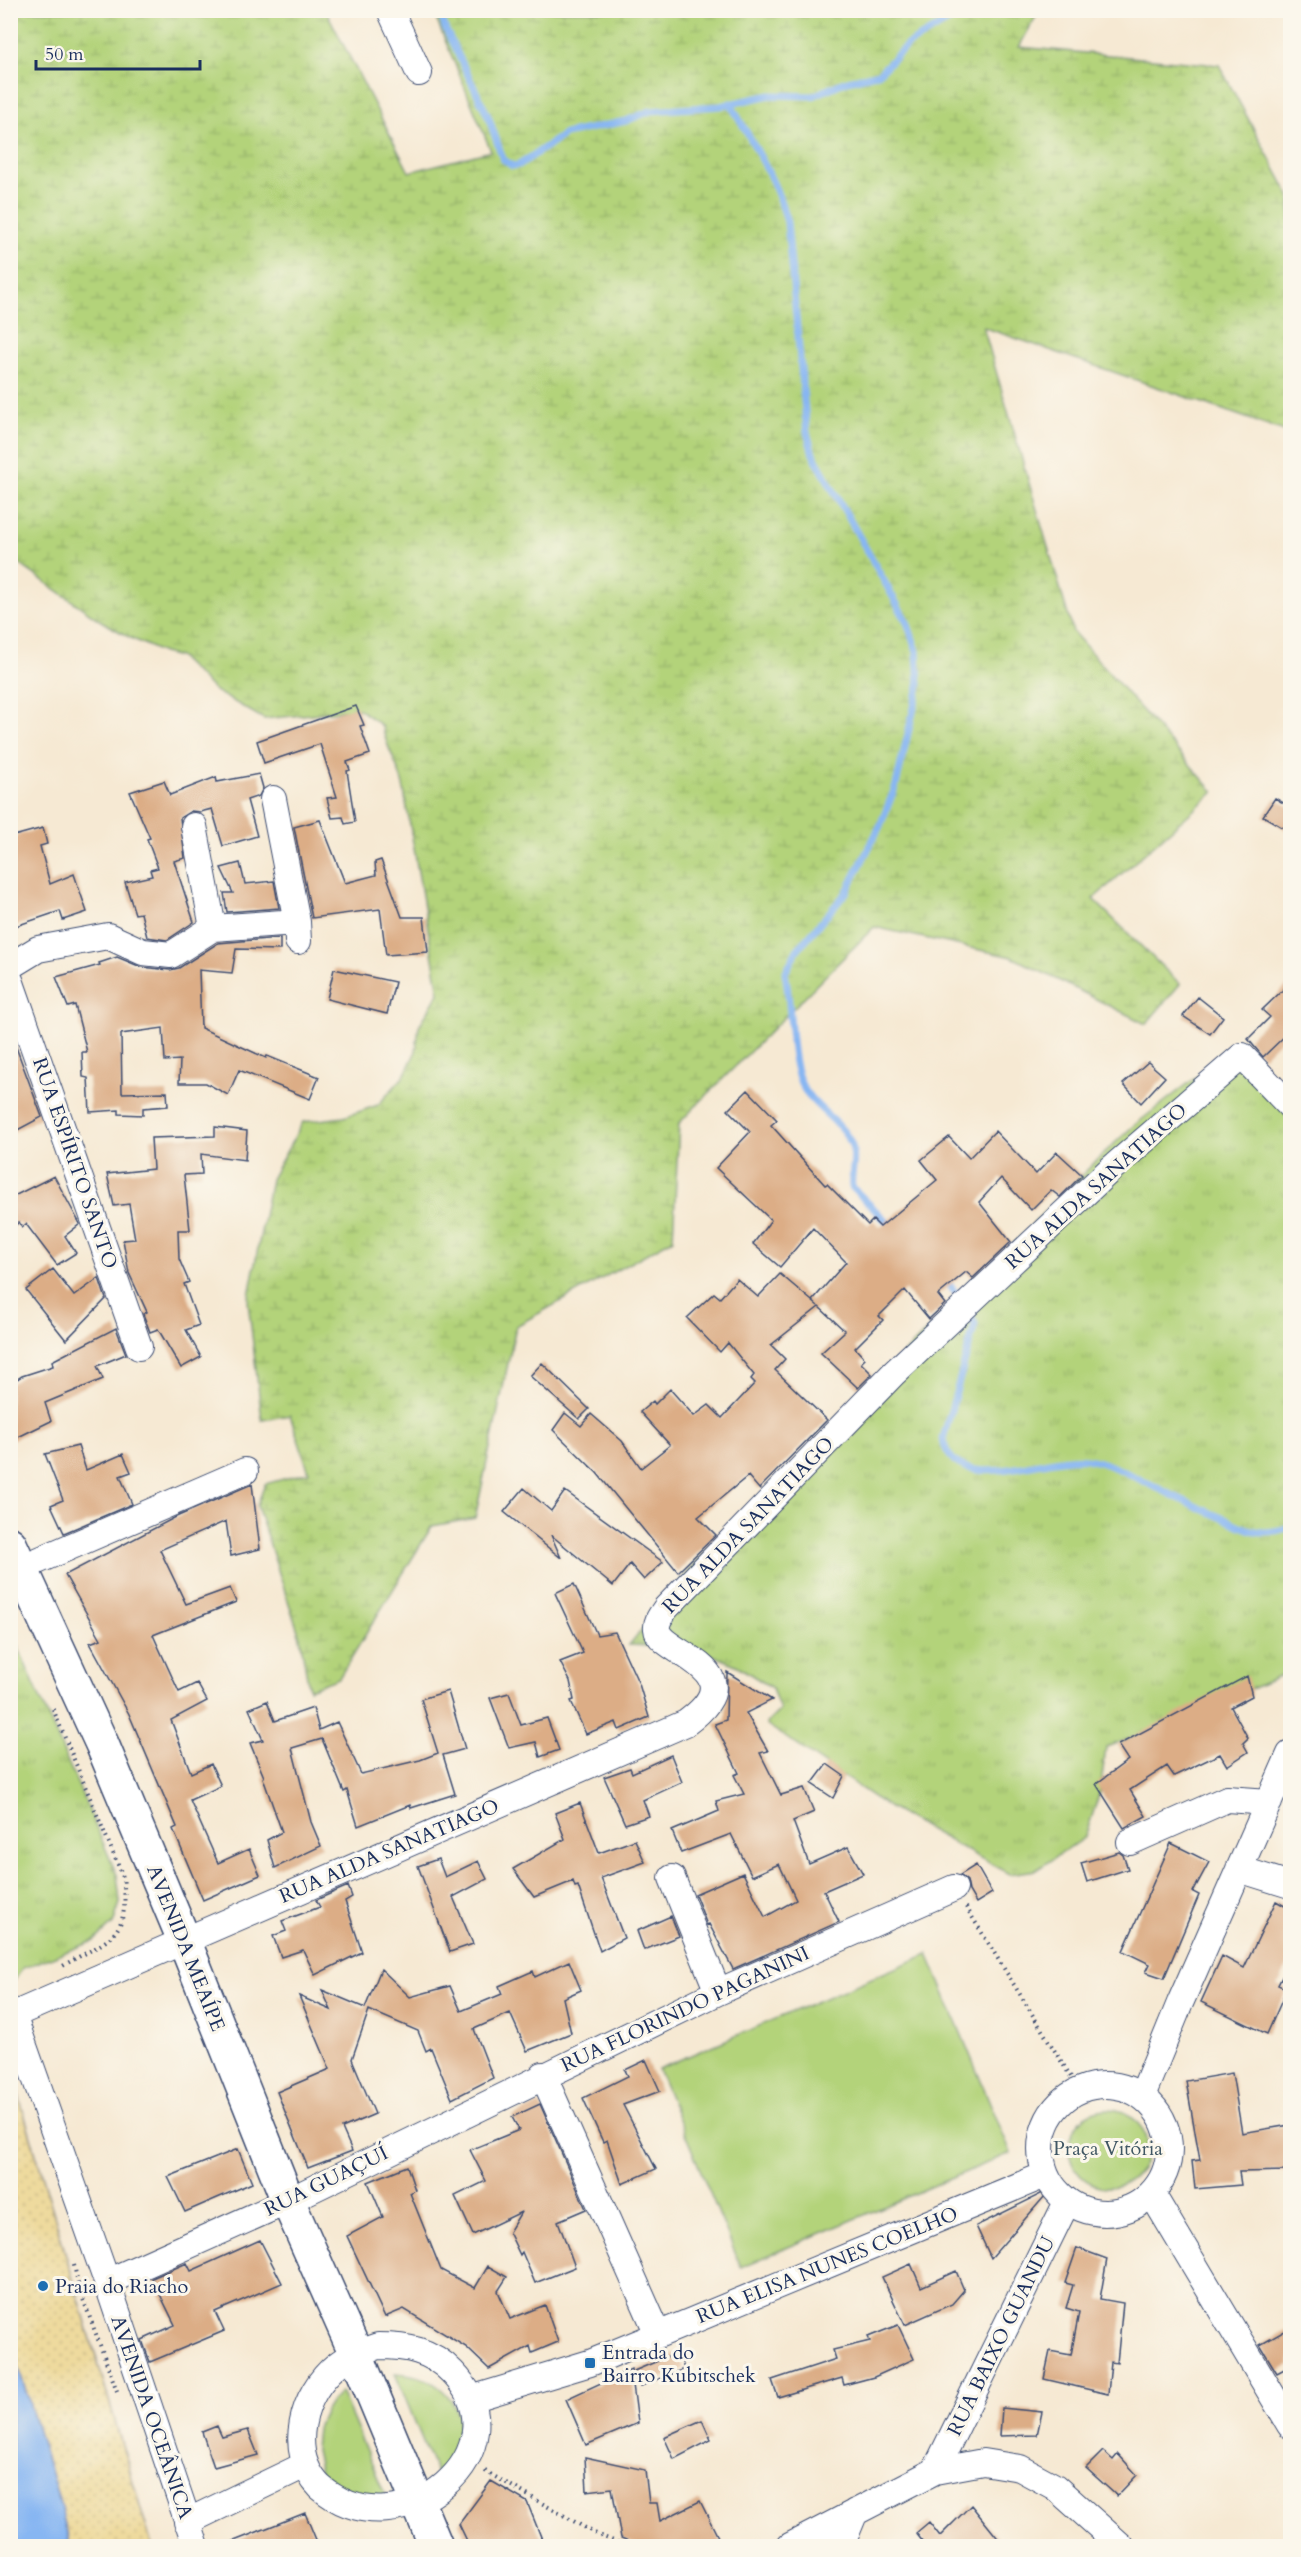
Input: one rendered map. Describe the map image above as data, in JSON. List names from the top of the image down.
{
  "streets": {
    "main road": ["AVENIDA MEAÍPE"],
    "street": [
      "RUA ESPÍRITO SANTO",
      "RUA ALDA SANATIAGO",
      "RUA FLORINDO PAGANINI",
      "RUA GUAÇUÍ",
      "RUA ELISA NUNES COELHO",
      "RUA BAIXO GUANDU",
      "AVENIDA OCEÂNICA"
    ]
  },
  "crossings": [
    ["RUA ALDA SANATIAGO", "AVENIDA MEAÍPE"],
    ["RUA ALDA SANATIAGO", "AVENIDA OCEÂNICA"],
    ["AVENIDA MEAÍPE", "RUA GUAÇUÍ"],
    ["RUA FLORINDO PAGANINI", "RUA GUAÇUÍ"],
    ["RUA FLORINDO PAGANINI", "RUA ELISA NUNES COELHO"],
    ["RUA GUAÇUÍ", "AVENIDA OCEÂNICA"],
    ["RUA ELISA NUNES COELHO", "RUA BAIXO GUANDU"]
  ],
  "parks": ["Praça Vitória"],
  "places": {
    "other": ["Praia do Riacho"],
    "transit": ["Entrada do Bairro Kubitschek"]
  },
  "scale_bar": "50 m"
}
